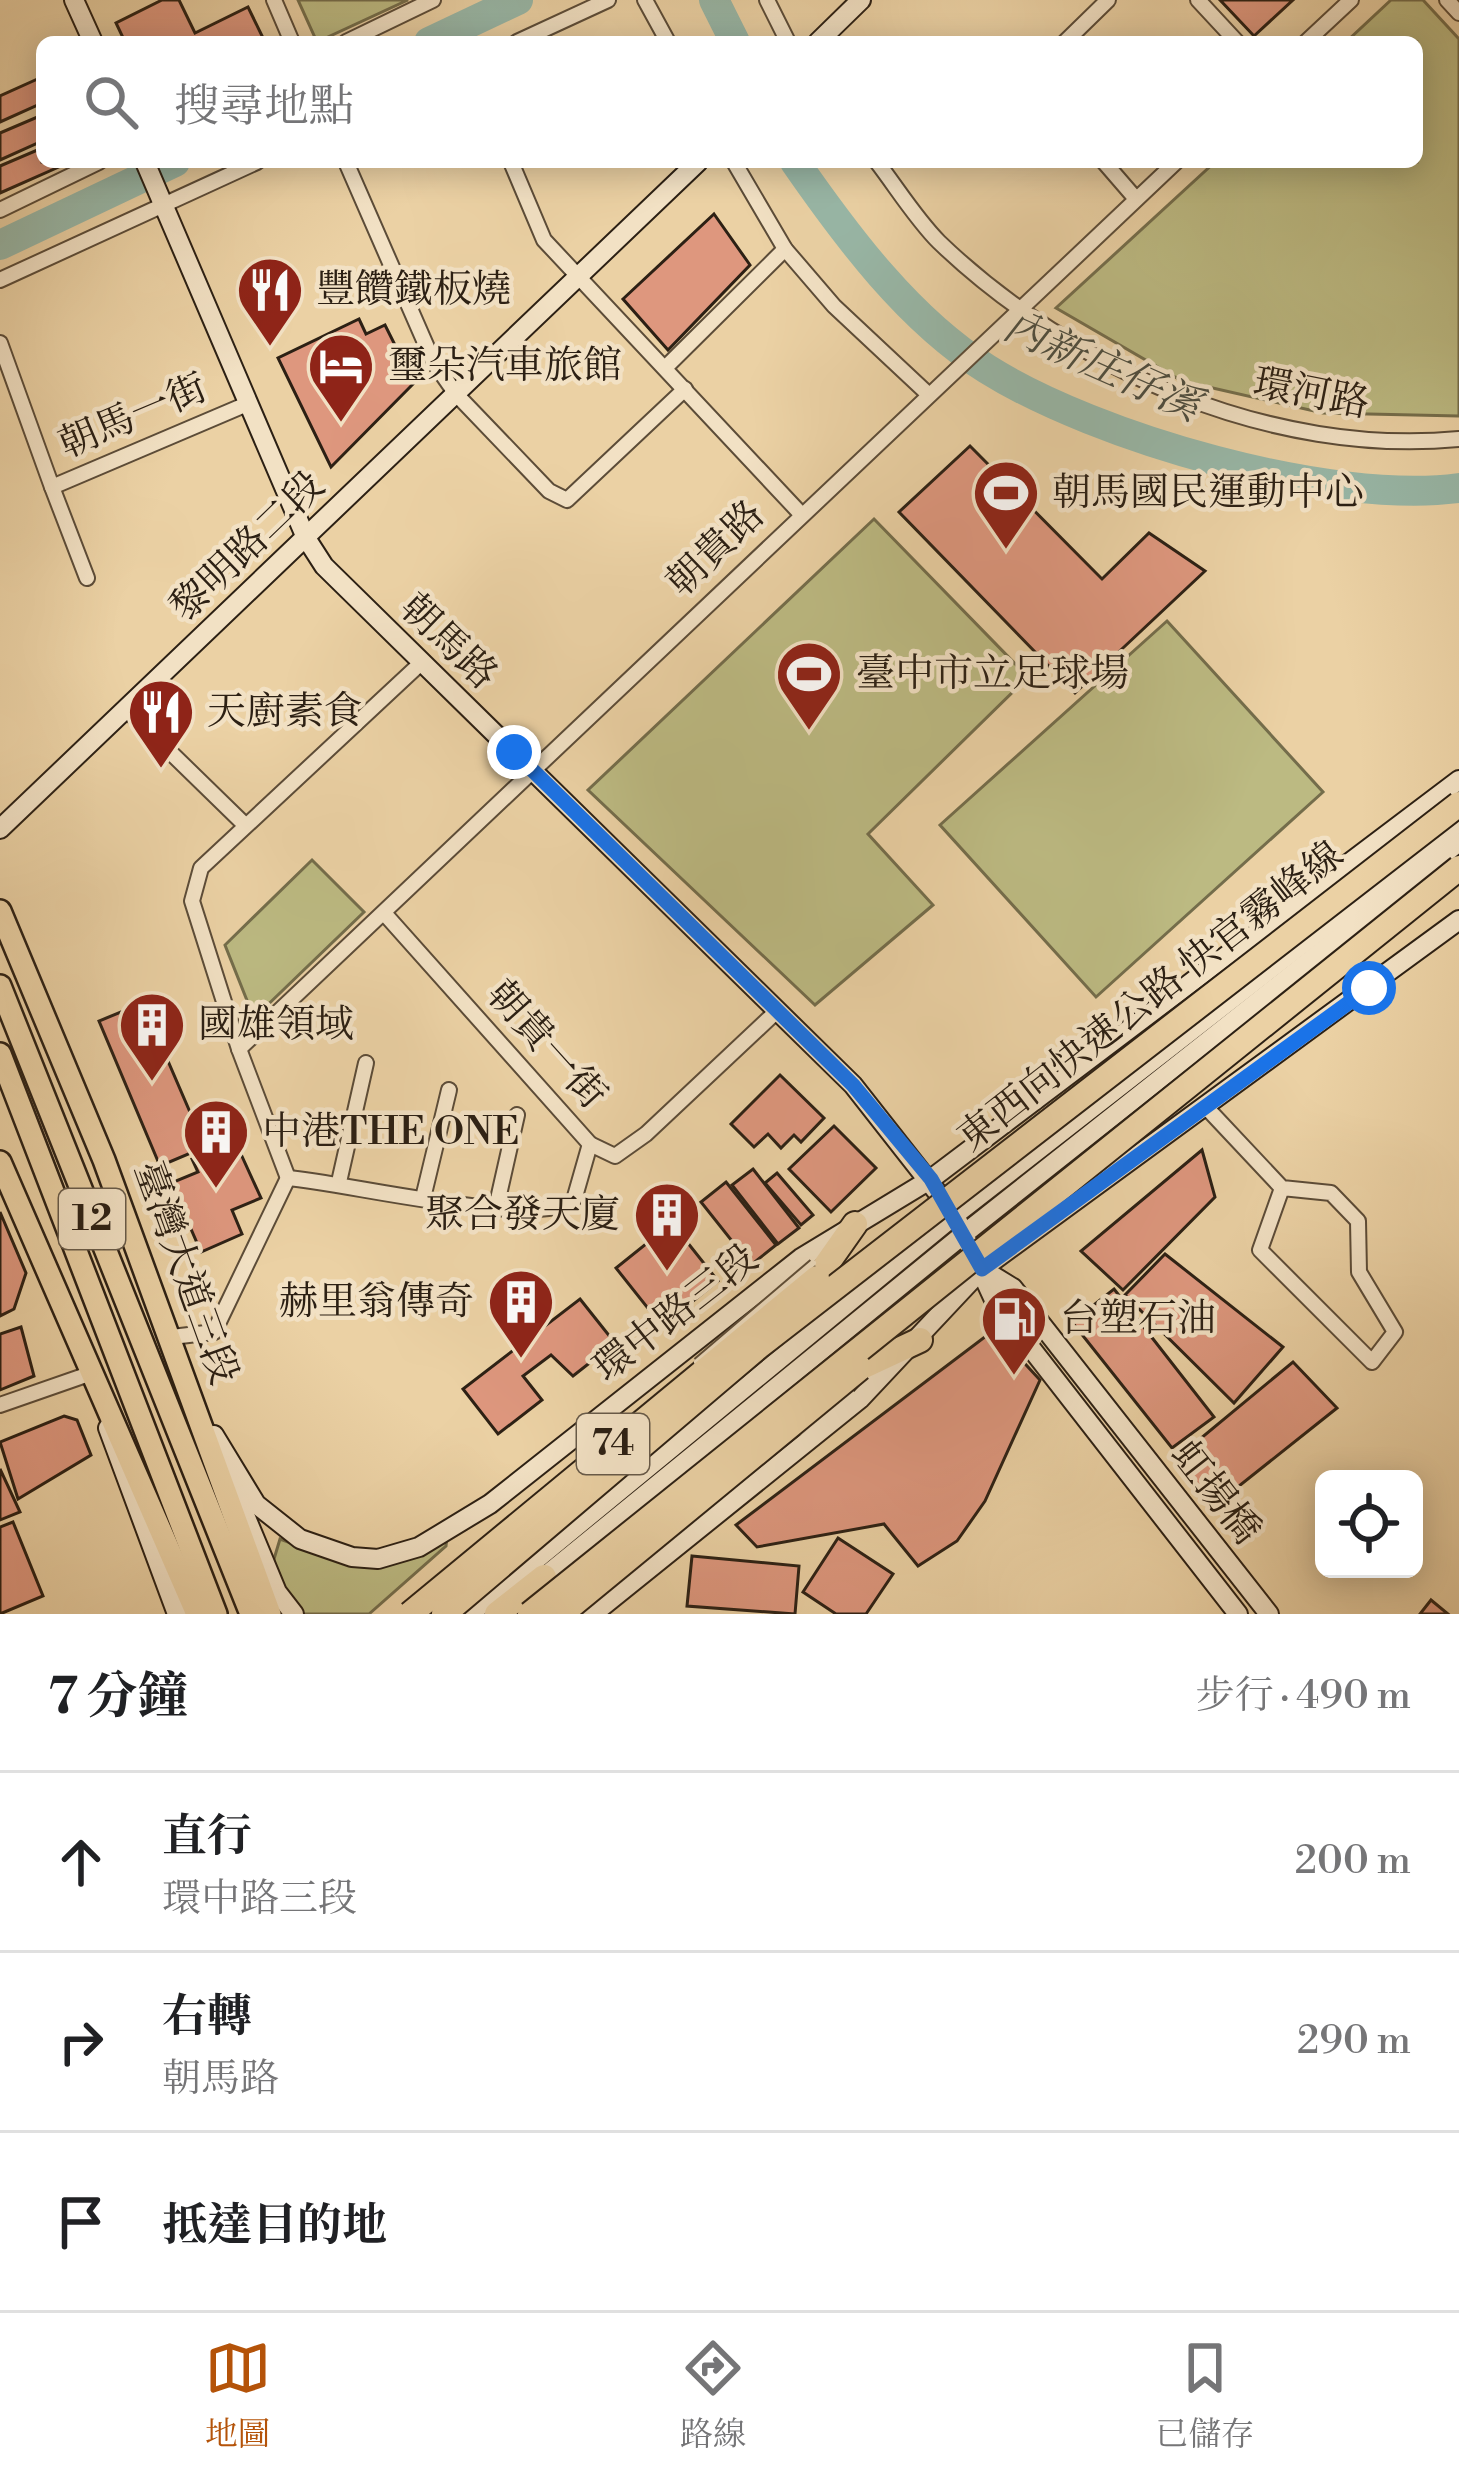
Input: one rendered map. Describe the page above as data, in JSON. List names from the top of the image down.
{
  "streets": {
    "highway": ["東西向快速公路 快官霧峰線", "74"],
    "main road": ["12", "臺灣大道三段"],
    "street": [
      "環河路",
      "朝馬一街",
      "黎明路二段",
      "朝貴路",
      "朝馬路",
      "朝貴一街",
      "環中路三段",
      "虹揚橋"
    ]
  },
  "crossings": [
    ["環河路", "朝貴路"],
    ["朝馬一街", "朝馬路"],
    ["黎明路二段", "朝馬路"],
    ["朝貴路", "朝馬路"],
    ["朝馬路", "朝貴一街"],
    ["朝馬路", "環中路三段"],
    ["朝馬路", "虹揚橋"],
    ["臺灣大道三段", "環中路三段"],
    ["環中路三段", "74"]
  ],
  "water": ["內新庄仔溪"],
  "places": {
    "restaurant": ["豐饡鐵板燒", "天廚素食"],
    "hotel": ["璽朵汽車旅館"],
    "sports": ["朝馬國民運動中心", "臺中市立足球場"],
    "building": [
      "國雄領域",
      "中港THE ONE",
      "聚合發天廈",
      "赫里翁傳奇"
    ],
    "fuel station": ["台塑石油"]
  },
  "page": {
    "search": "搜尋地點",
    "heading": ["7 分鐘", "步行 · 490 m"],
    "list": [
      ["直行", "環中路三段", "200 m"],
      ["右轉", "朝馬路", "290 m"],
      "抵達目的地"
    ],
    "nav": ["地圖", "路線", "已儲存"]
  }
}
